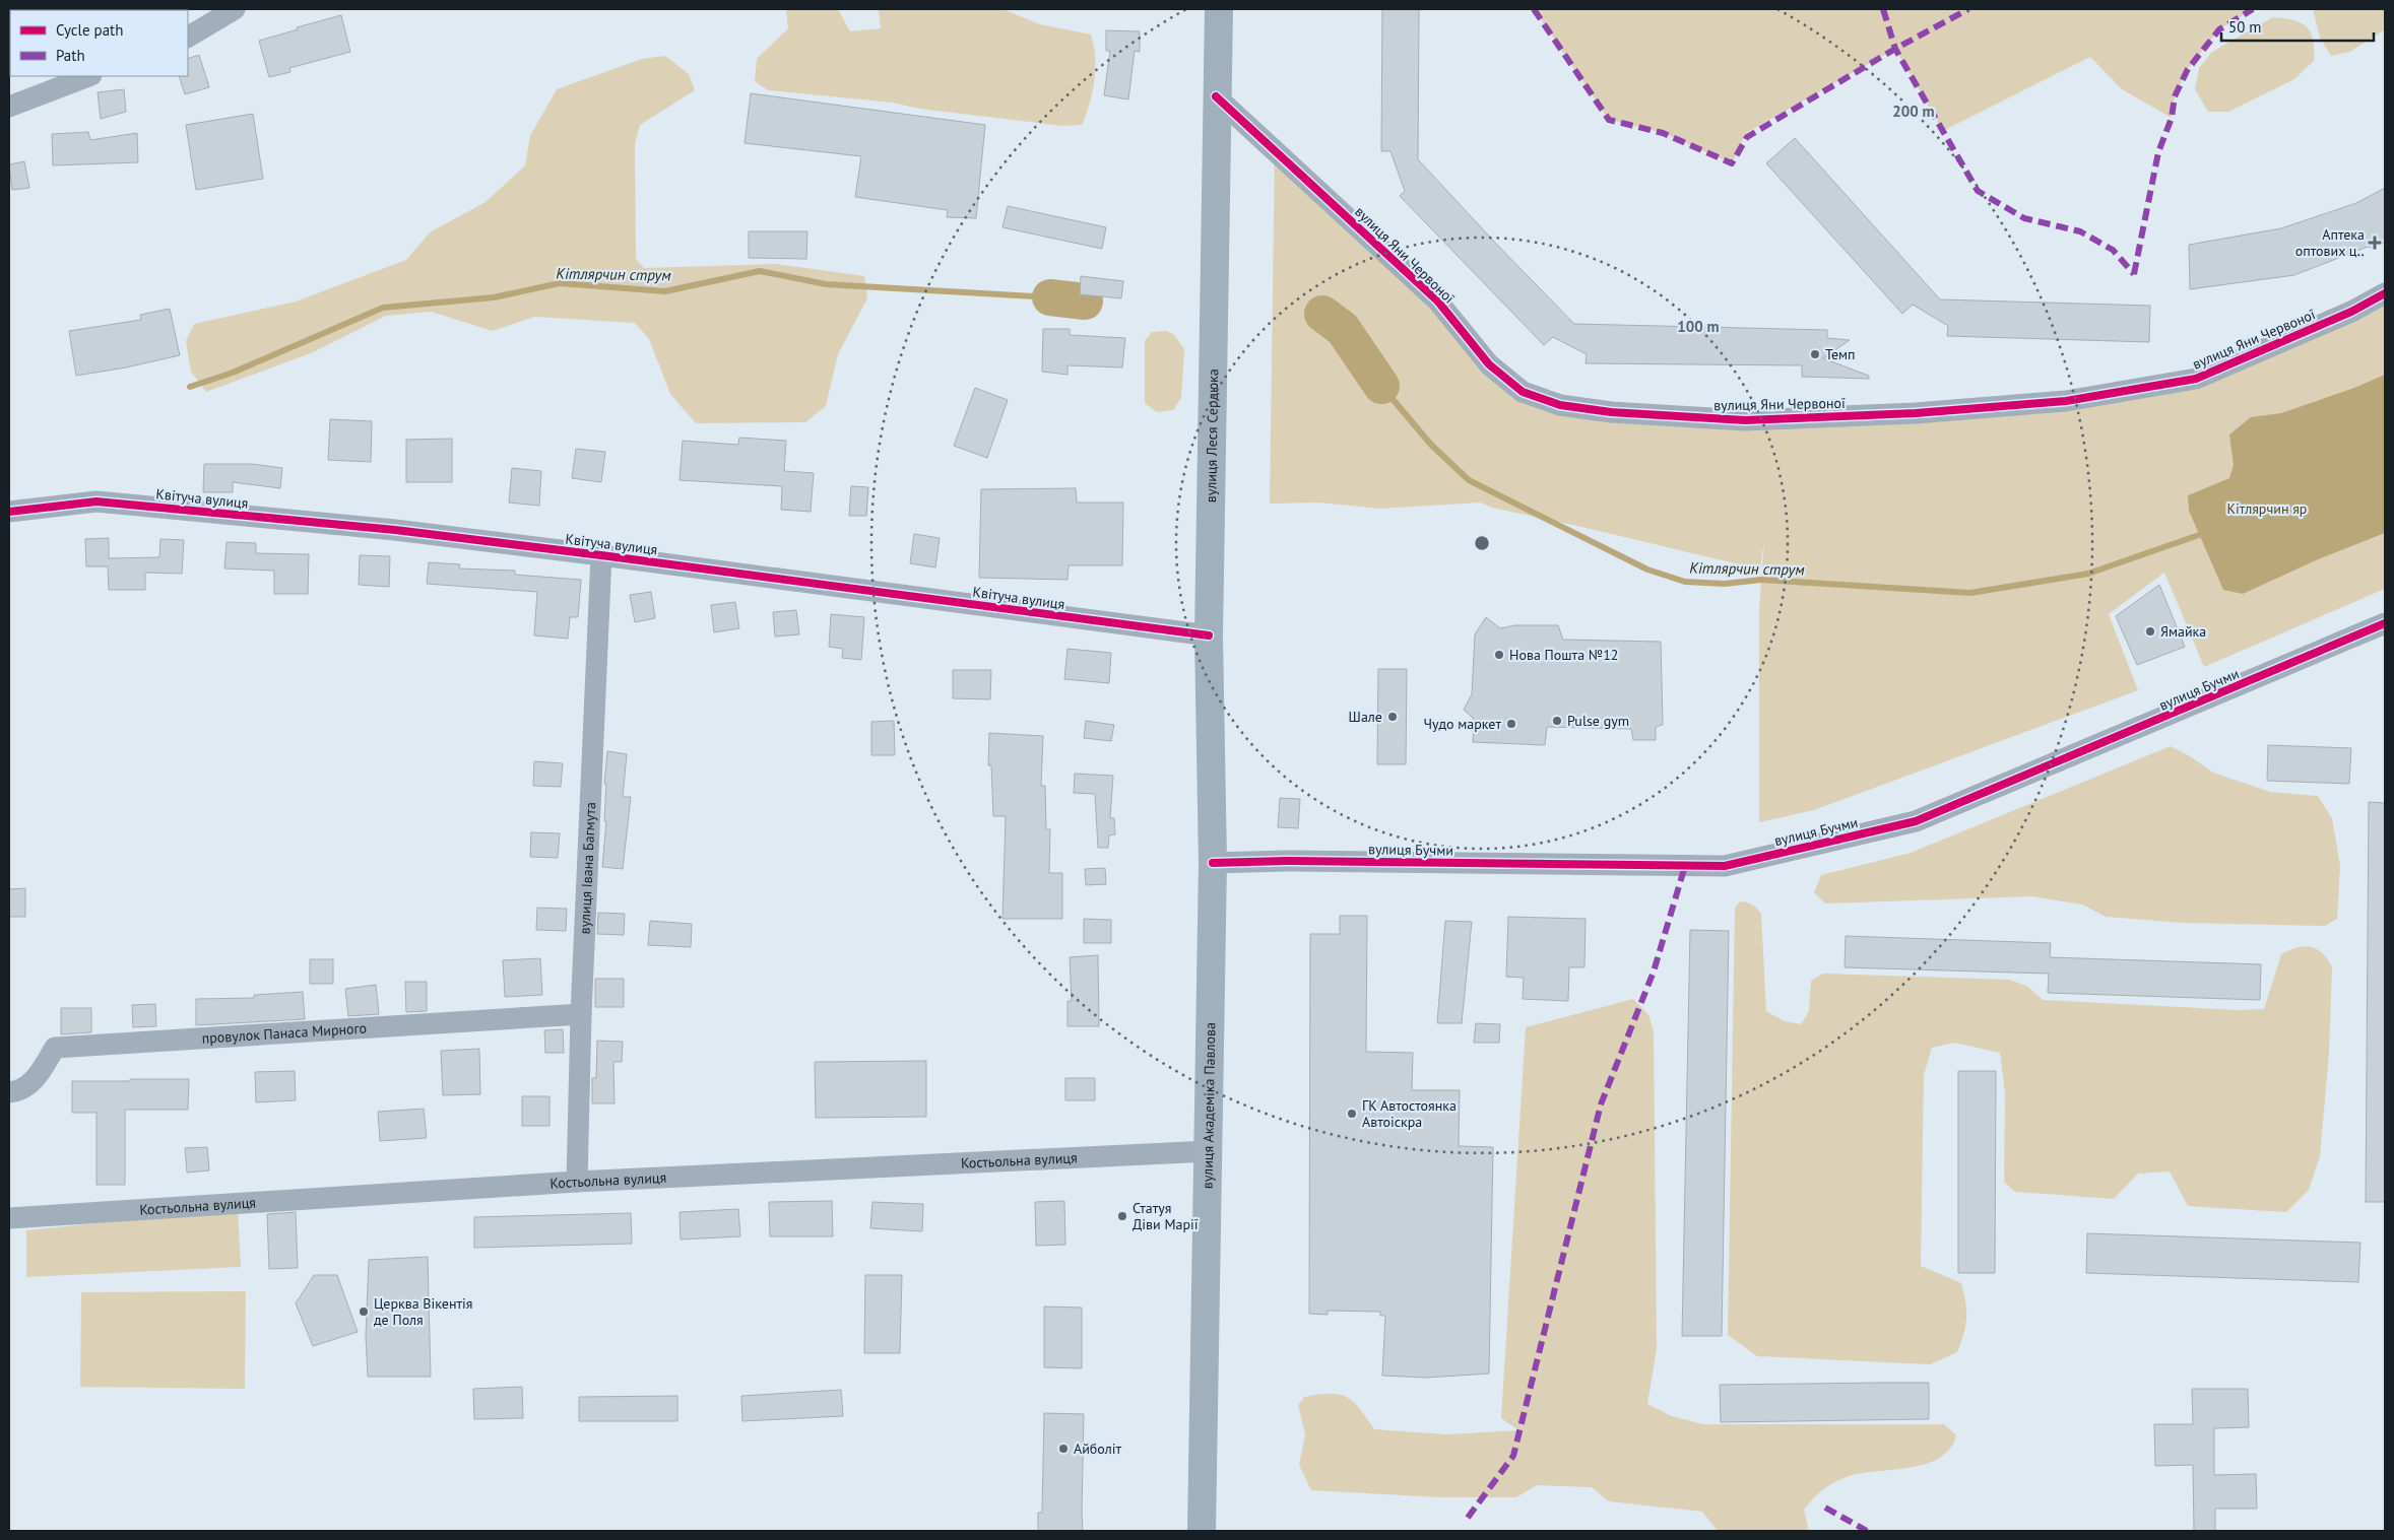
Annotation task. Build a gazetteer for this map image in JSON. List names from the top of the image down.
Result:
{
  "streets": {
    "main road": ["вулиця Леся Сердюка", "вулиця Академіка Павлова"],
    "street": [
      "вулиця Яни Червоної",
      "Квітуча вулиця",
      "вулиця Бучми",
      "вулиця Івана Багмута",
      "провулок Панаса Мирного",
      "Костьольна вулиця"
    ]
  },
  "crossings": [
    ["вулиця Яни Червоної", "вулиця Леся Сердюка"],
    ["вулиця Леся Сердюка", "Квітуча вулиця"],
    ["вулиця Леся Сердюка", "вулиця Бучми"],
    ["вулиця Леся Сердюка", "вулиця Академіка Павлова"],
    ["Квітуча вулиця", "вулиця Івана Багмута"],
    ["вулиця Бучми", "вулиця Академіка Павлова"],
    ["вулиця Івана Багмута", "провулок Панаса Мирного"],
    ["вулиця Івана Багмута", "Костьольна вулиця"],
    ["вулиця Академіка Павлова", "Костьольна вулиця"]
  ],
  "water": ["Кітлярчин струм"],
  "parks": ["Кітлярчин яр"],
  "places": {
    "health": ["Аптека оптових ц‥"],
    "other": [
      "Темп",
      "Ямайка",
      "Нова Пошта №12",
      "Шале",
      "Pulse gym",
      "Чудо маркет",
      "ГК Автостоянка Автоіскра",
      "Статуя Діви Марії",
      "Церква Вікентія де Поля",
      "Айболіт"
    ]
  },
  "legend": ["Cycle path", "Path"],
  "scale_bar": "50 m",
  "rings": ["200 m", "100 m"]
}
